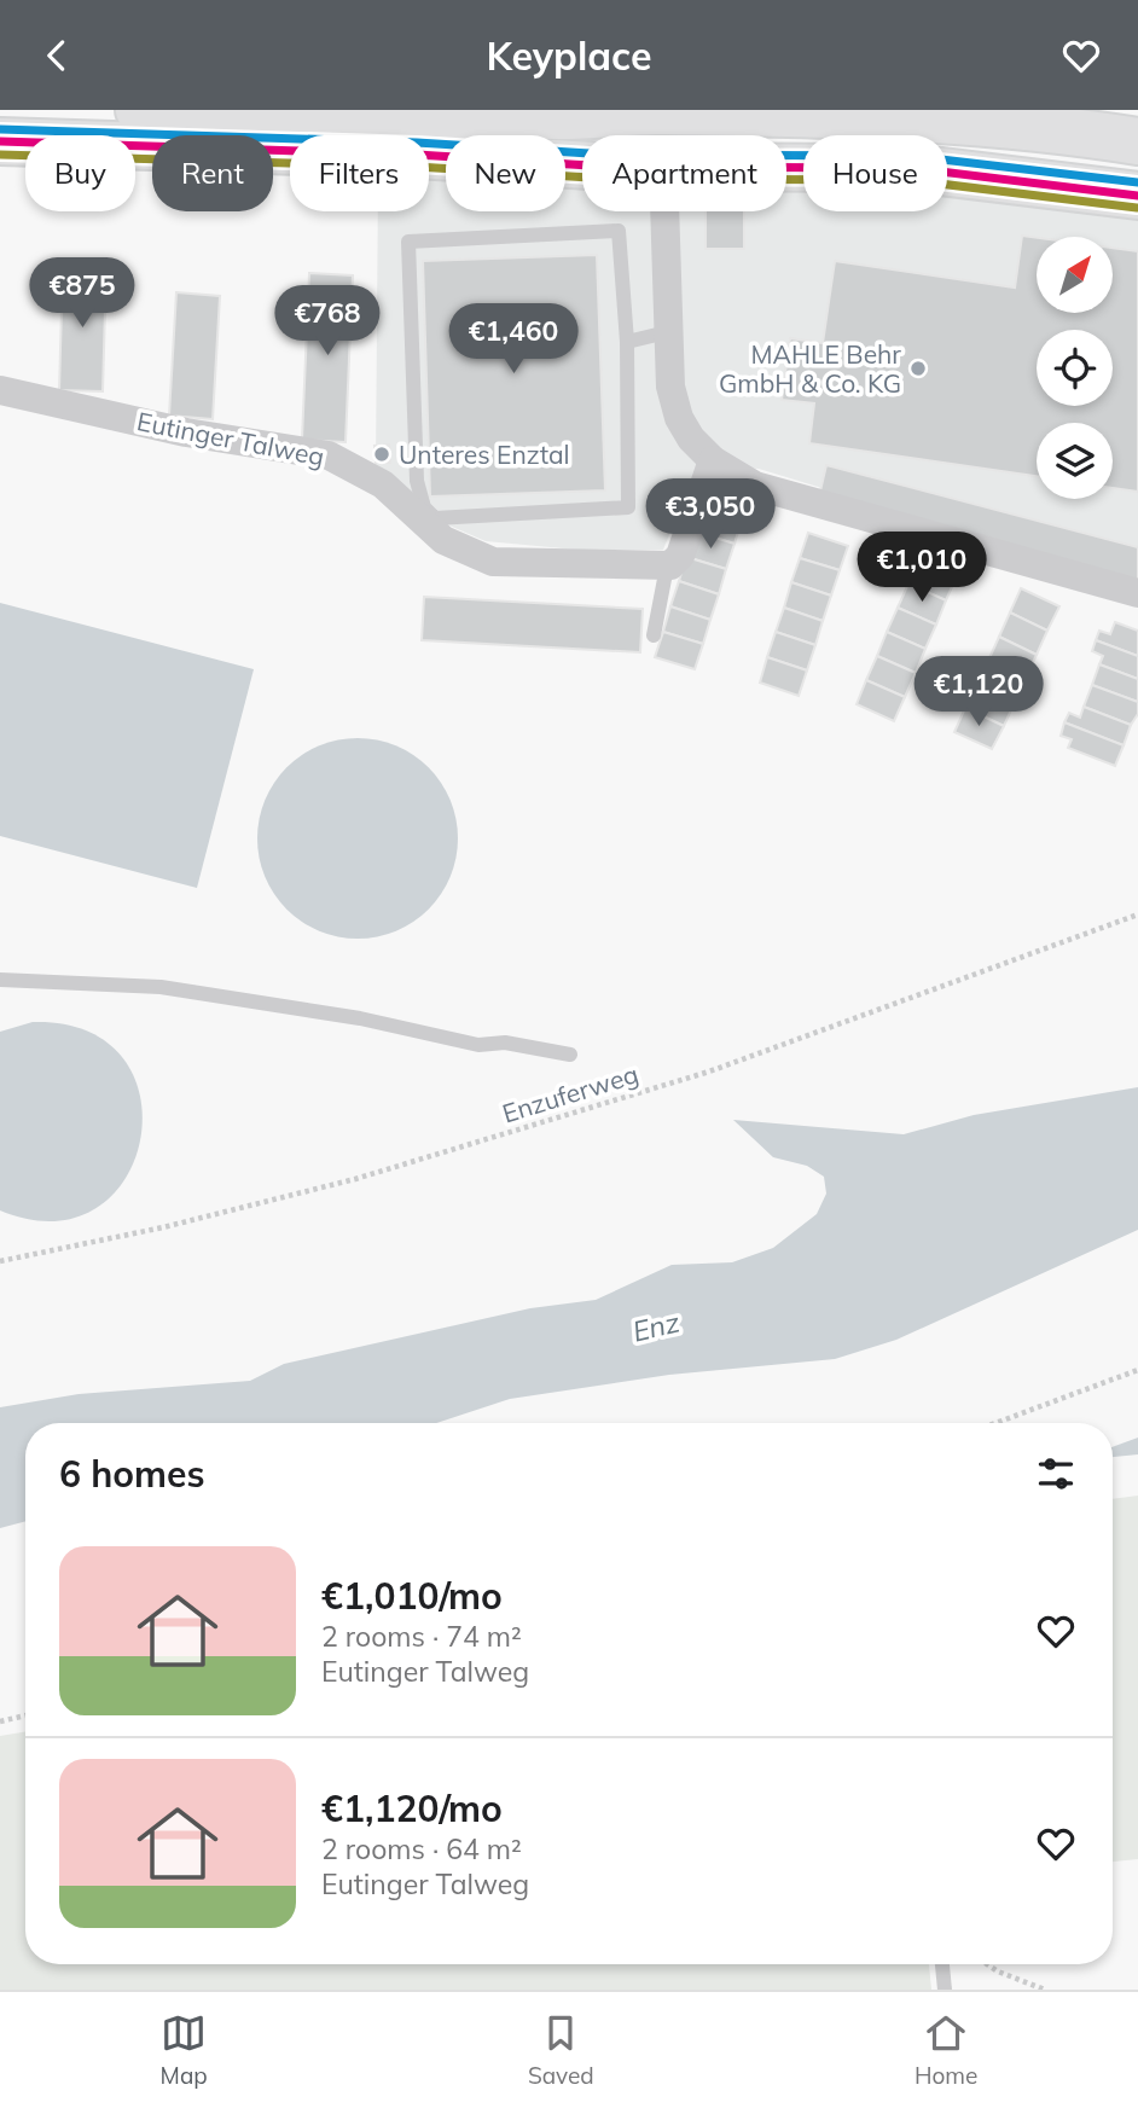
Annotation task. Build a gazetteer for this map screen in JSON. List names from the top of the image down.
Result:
{
  "streets": {
    "street": ["Eutinger Talweg"],
    "path": ["Enzuferweg"]
  },
  "water": ["Enz"],
  "places": ["MAHLE Behr GmbH & Co. KG", "Unteres Enztal"],
  "north": "top right",
  "page": {
    "header": "Keyplace",
    "chip": [
      "Buy",
      "Rent",
      "Filters",
      "New",
      "Apartment",
      "House"
    ],
    "price": [
      "€875",
      "€768",
      "€1,460",
      "€3,050",
      "€1,010",
      "€1,120"
    ],
    "heading": "6 homes",
    "list": [
      {
        "name": "€1,010/mo",
        "note": "2 rooms · 74 m² · Eutinger Talweg"
      },
      {
        "name": "€1,120/mo",
        "note": "2 rooms · 64 m² · Eutinger Talweg"
      }
    ],
    "tabs": ["Map", "Saved", "Home"]
  }
}
